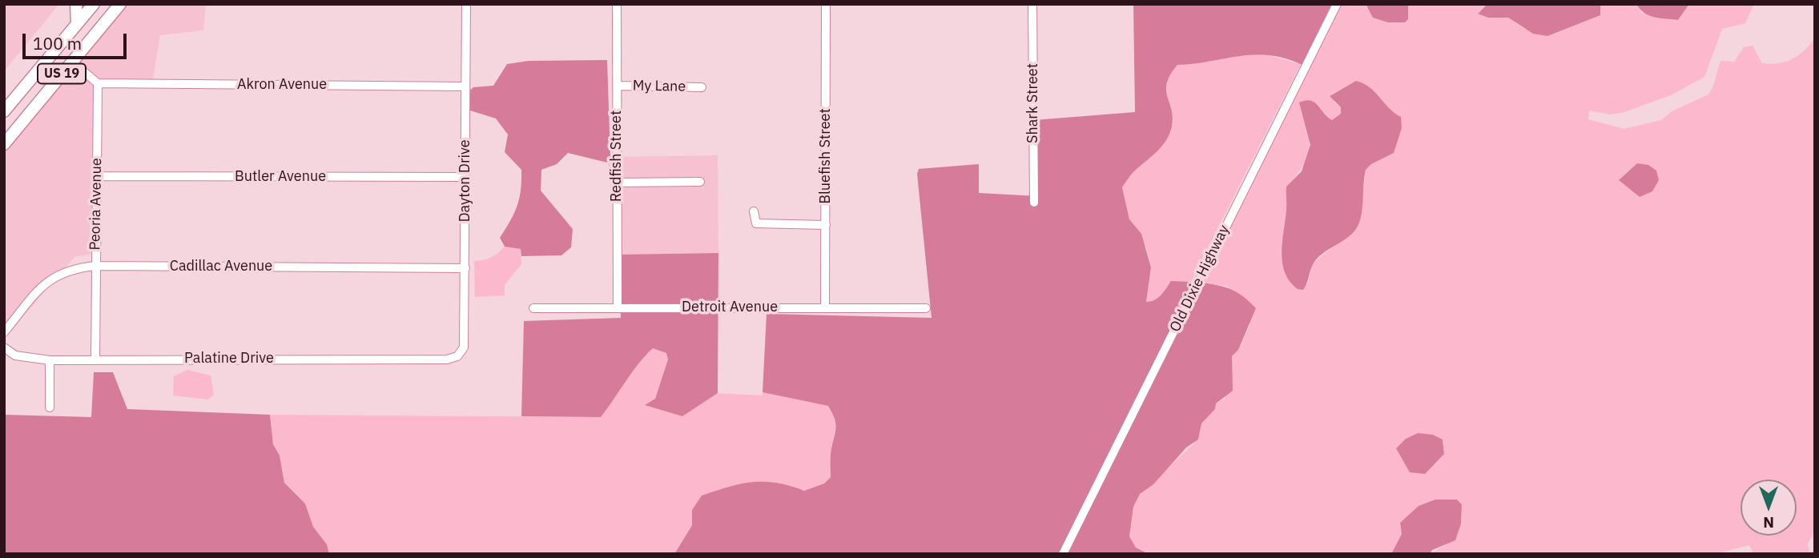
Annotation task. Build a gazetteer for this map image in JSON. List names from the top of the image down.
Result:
{
  "streets": {
    "highway": ["US 19"],
    "street": [
      "Akron Avenue",
      "My Lane",
      "Shark Street",
      "Redfish Street",
      "Bluefish Street",
      "Butler Avenue",
      "Dayton Drive",
      "Peoria Avenue",
      "Cadillac Avenue",
      "Old Dixie Highway",
      "Detroit Avenue",
      "Palatine Drive"
    ]
  },
  "crossings": [
    ["Akron Avenue", "Dayton Drive"],
    ["Akron Avenue", "Peoria Avenue"],
    ["My Lane", "Redfish Street"],
    ["Redfish Street", "Detroit Avenue"],
    ["Bluefish Street", "Detroit Avenue"],
    ["Butler Avenue", "Dayton Drive"],
    ["Butler Avenue", "Peoria Avenue"],
    ["Dayton Drive", "Cadillac Avenue"],
    ["Dayton Drive", "Palatine Drive"],
    ["Peoria Avenue", "Cadillac Avenue"],
    ["Peoria Avenue", "Palatine Drive"]
  ],
  "scale_bar": "100 m",
  "north": "bottom"
}
